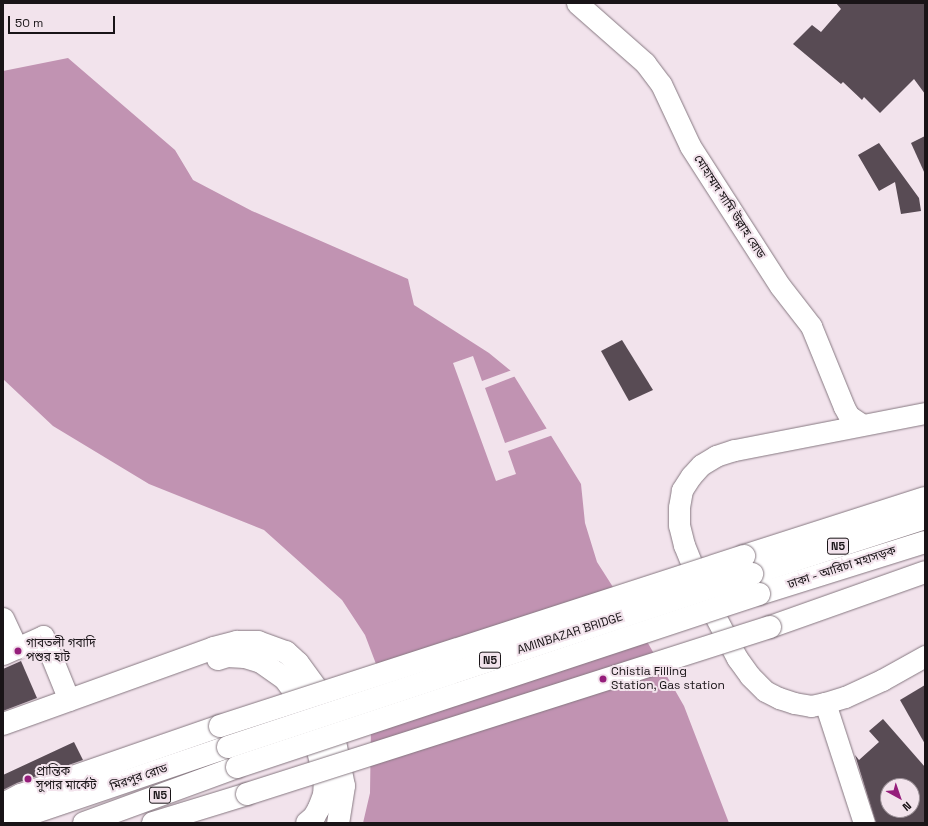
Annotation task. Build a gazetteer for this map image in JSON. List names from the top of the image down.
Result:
{
  "streets": {
    "highway": [
      "N5",
      "ঢাকা - আরিচা মহাসড়ক",
      "AMINBAZAR BRIDGE",
      "মিরপুর রোড"
    ],
    "street": ["মোহাম্মদ সামি উল্লাহ রোড"]
  },
  "crossings": [
    ["ঢাকা - আরিচা মহাসড়ক", "AMINBAZAR BRIDGE"],
    ["AMINBAZAR BRIDGE", "মিরপুর রোড"]
  ],
  "places": ["গাবতলী গবাদি পশুর হাট", "Chistia Filling Station, Gas station", "প্রান্তিক সুপার মার্কেট"],
  "scale_bar": "50 m",
  "north": "bottom right"
}
